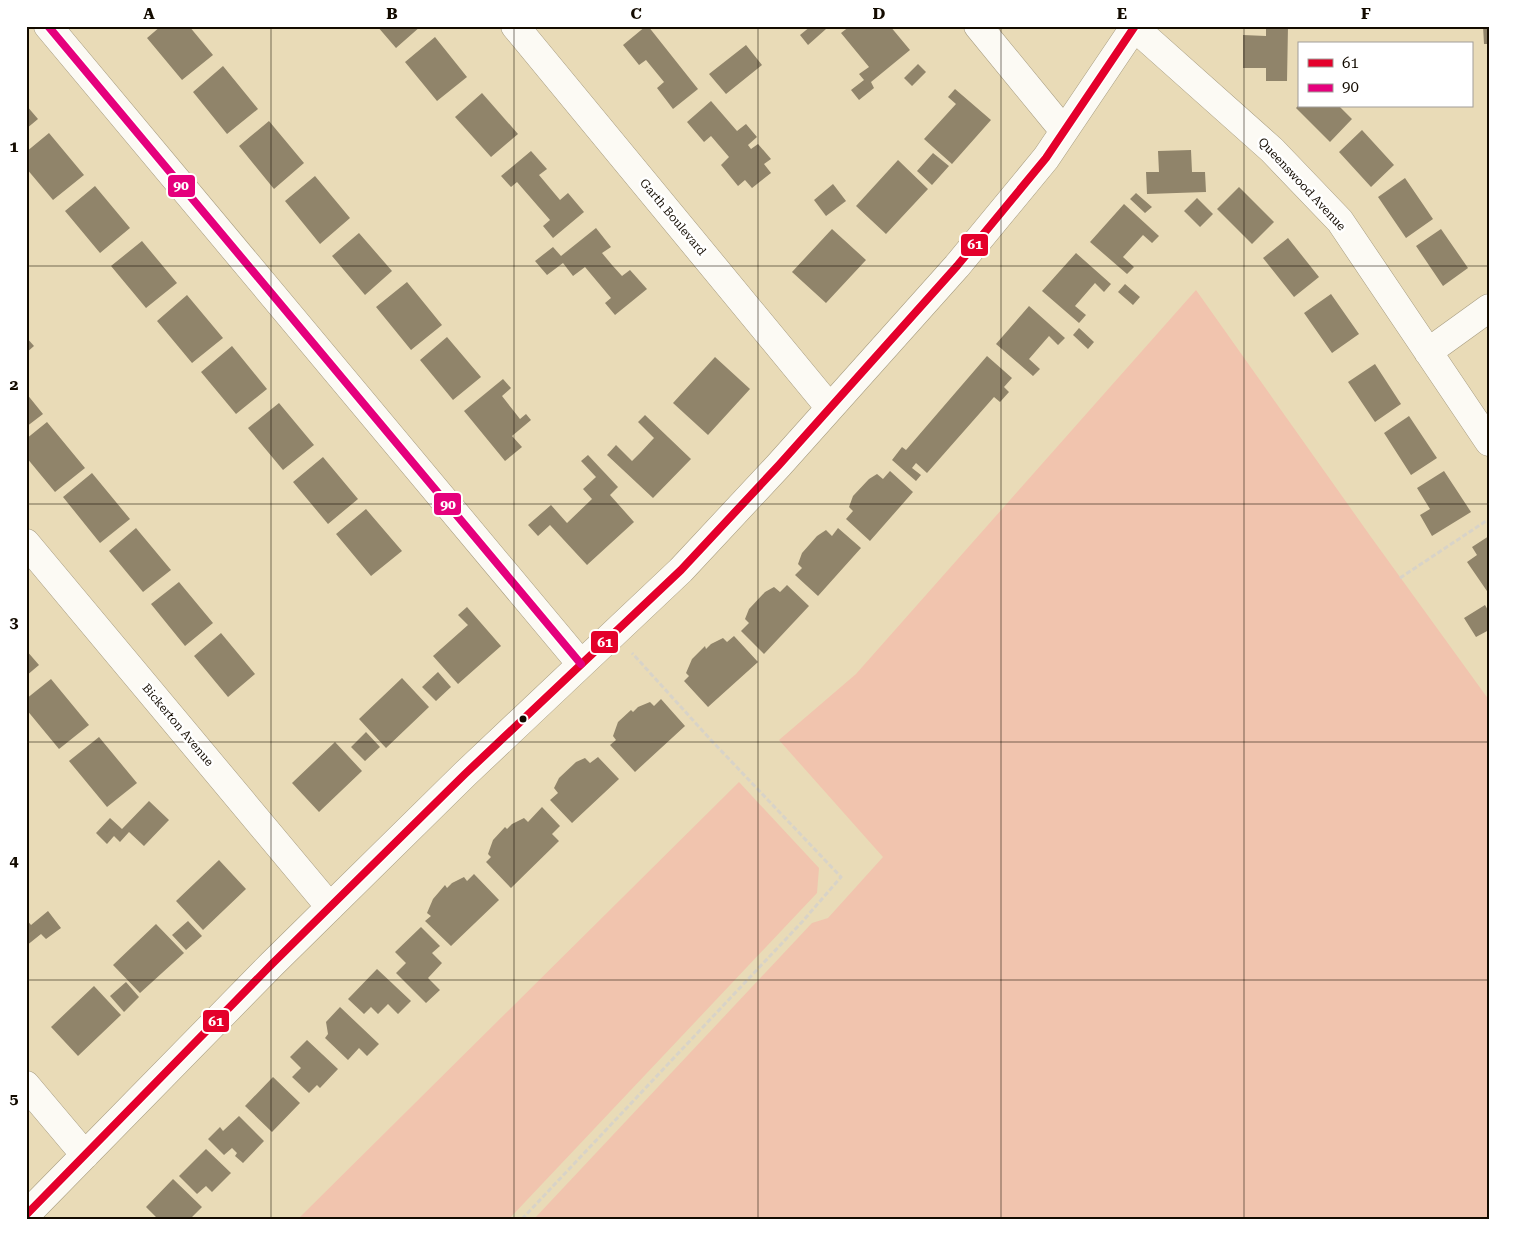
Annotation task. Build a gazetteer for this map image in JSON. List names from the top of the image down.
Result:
{
  "streets": {
    "street": ["Queenswood Avenue", "Garth Boulevard", "Bickerton Avenue"]
  },
  "lines": ["transit line 61", "transit line 90"],
  "legend": ["61", "90"],
  "grid": {
    "columns": [
      "A",
      "B",
      "C",
      "D",
      "E",
      "F"
    ],
    "rows": [
      "1",
      "2",
      "3",
      "4",
      "5"
    ]
  }
}
